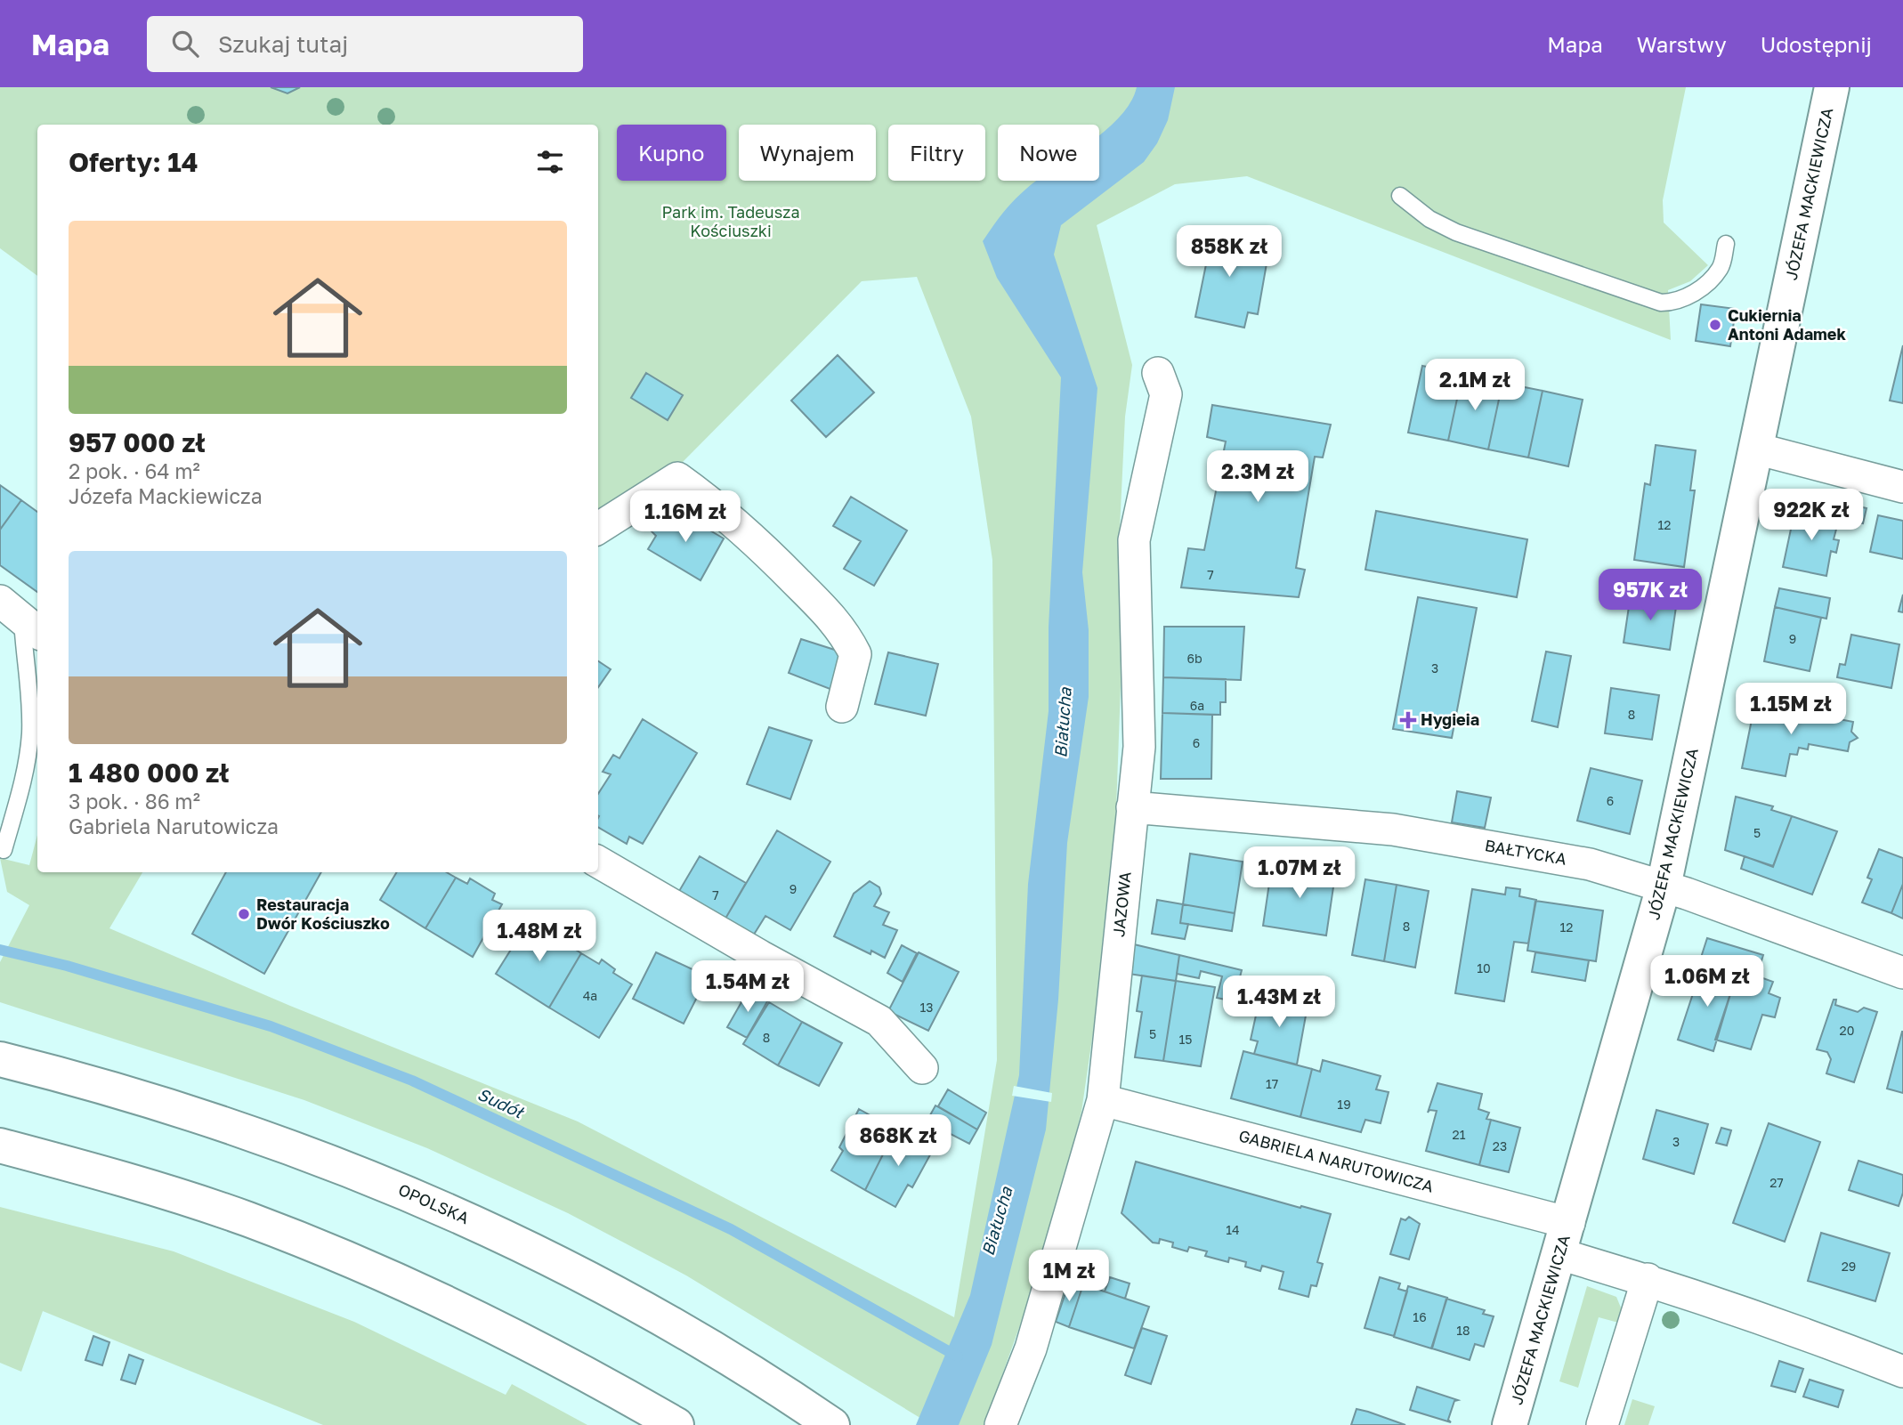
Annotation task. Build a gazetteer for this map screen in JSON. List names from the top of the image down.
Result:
{
  "streets": {
    "main road": ["JÓZEFA MACKIEWICZA", "OPOLSKA"],
    "street": ["BAŁTYCKA", "JAZOWA", "GABRIELA NARUTOWICZA"]
  },
  "crossings": [
    ["JÓZEFA MACKIEWICZA", "BAŁTYCKA"],
    ["JÓZEFA MACKIEWICZA", "GABRIELA NARUTOWICZA"],
    ["BAŁTYCKA", "JAZOWA"],
    ["JAZOWA", "GABRIELA NARUTOWICZA"]
  ],
  "water": ["Białucha", "Sudół"],
  "parks": ["Park im. Tadeusza Kościuszki"],
  "places": {
    "other": ["Cukiernia Antoni Adamek", "Restauracja Dwór Kościuszko"],
    "health": ["Hygieia"]
  },
  "house_numbers": [
    "12",
    "7",
    "9",
    "6b",
    "3",
    "6a",
    "8",
    "6",
    "6",
    "5",
    "9",
    "7",
    "8",
    "12",
    "10",
    "4a",
    "13",
    "20",
    "5",
    "8",
    "15",
    "17",
    "19",
    "21",
    "3",
    "23",
    "27",
    "14",
    "29",
    "16",
    "18"
  ],
  "page": {
    "header": "Mapa",
    "search": "Szukaj tutaj",
    "nav": ["Mapa", "Warstwy", "Udostępnij"],
    "chip": [
      "Kupno",
      "Wynajem",
      "Filtry",
      "Nowe"
    ],
    "heading": "Oferty: 14",
    "list": [
      {
        "name": "957 000 zł",
        "note": "2 pok. · 64 m² · Józefa Mackiewicza"
      },
      {
        "name": "1 480 000 zł",
        "note": "3 pok. · 86 m² · Gabriela Narutowicza"
      }
    ],
    "price": [
      "858K zł",
      "2.1M zł",
      "2.3M zł",
      "922K zł",
      "1.16M zł",
      "957K zł",
      "1.15M zł",
      "1.07M zł",
      "1.48M zł",
      "1.06M zł",
      "1.54M zł",
      "1.43M zł",
      "868K zł",
      "1M zł"
    ]
  }
}
